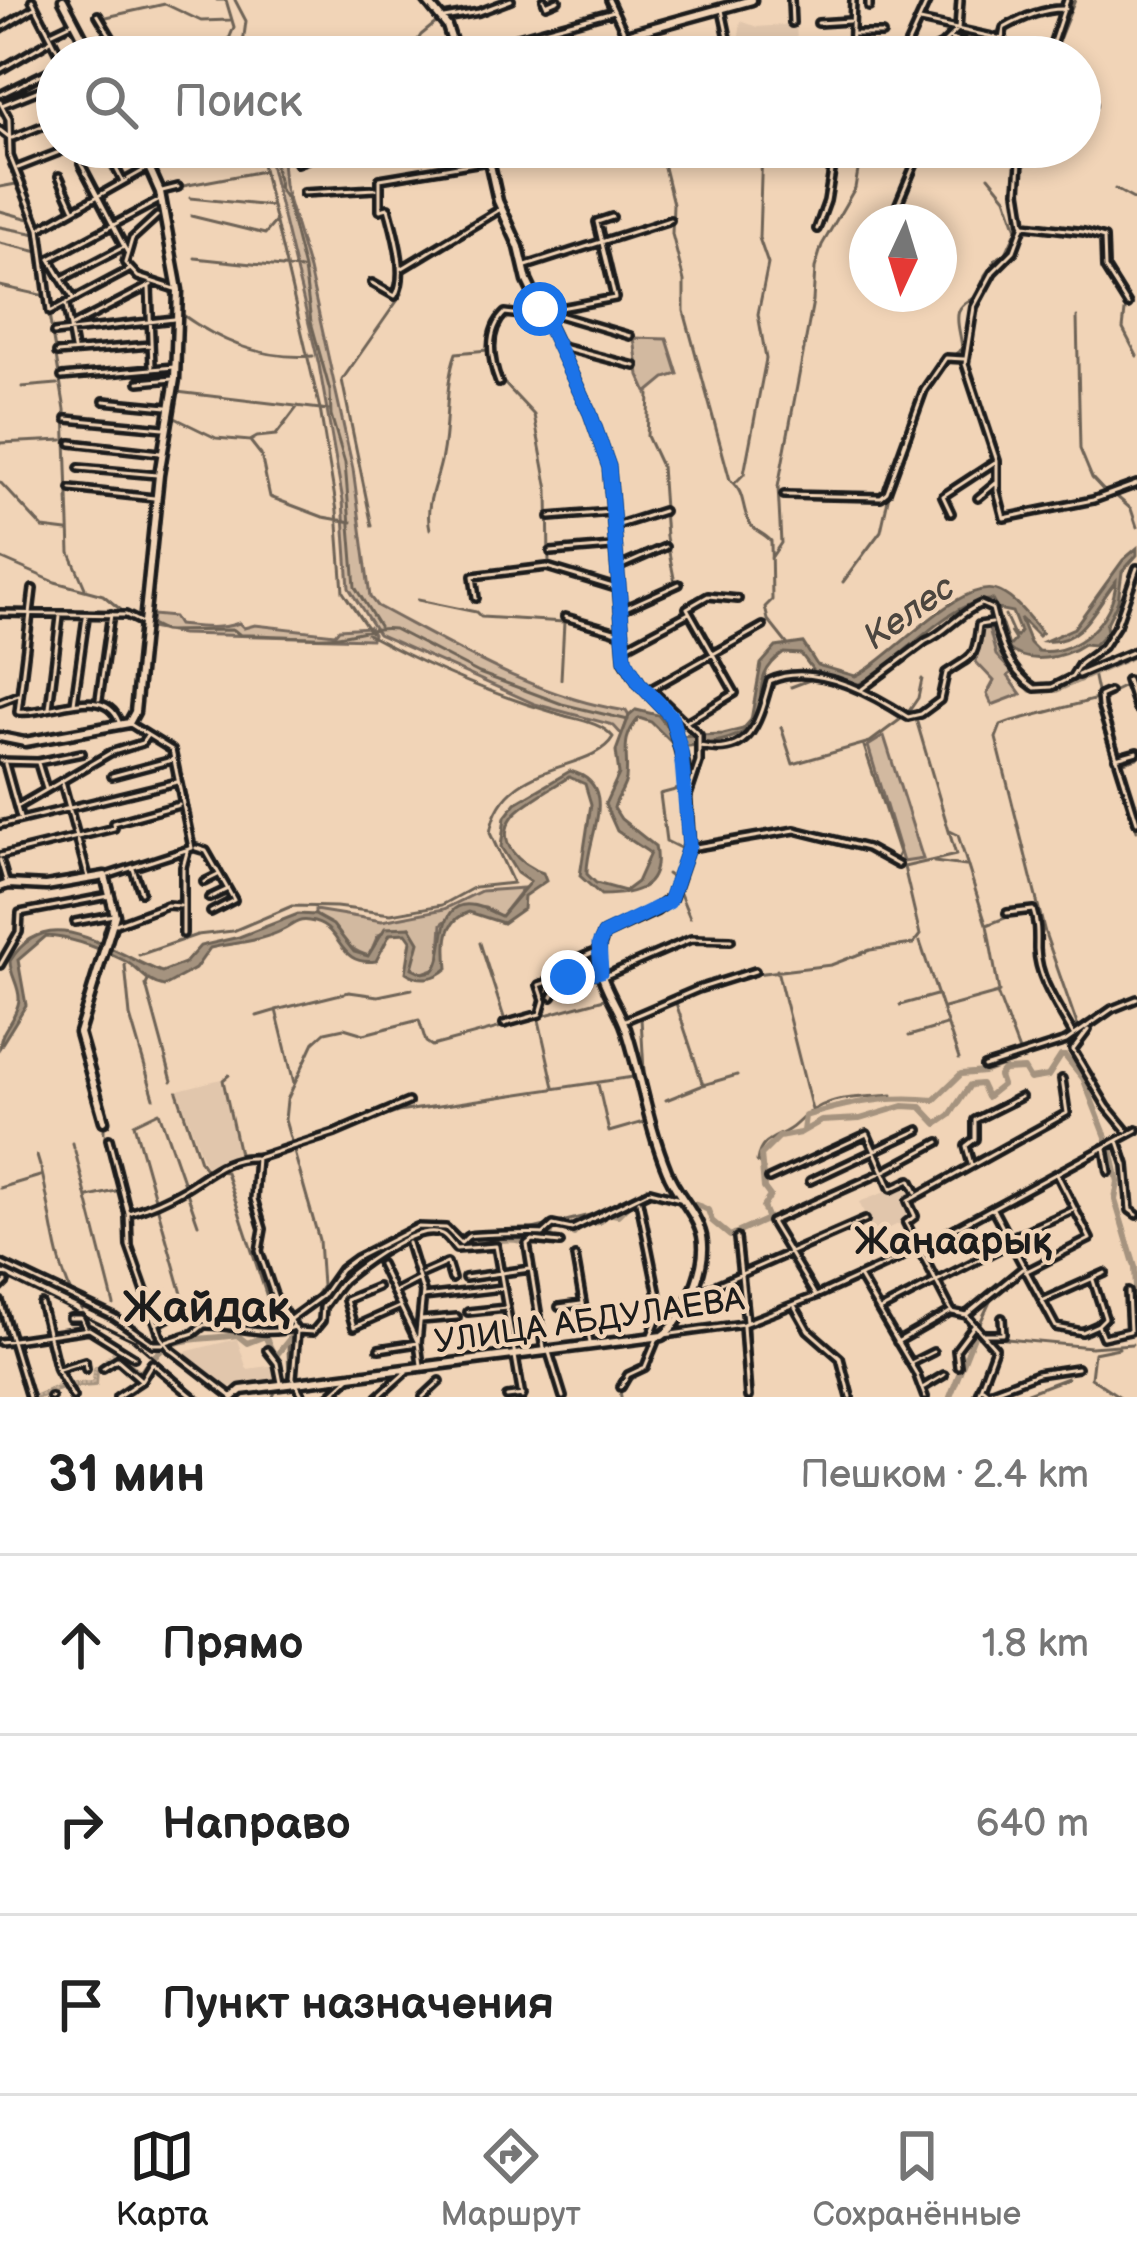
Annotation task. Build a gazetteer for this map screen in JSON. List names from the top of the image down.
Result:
{
  "streets": {
    "main road": ["УЛИЦА АБДУЛАЕВА"]
  },
  "districts": ["Жаңаарық", "Жайдақ"],
  "water": ["Келес"],
  "north": "bottom",
  "page": {
    "search": "Поиск",
    "heading": ["31 мин", "Пешком · 2.4 km"],
    "list": [
      ["Прямо", "1.8 km"],
      ["Направо", "640 m"],
      "Пункт назначения"
    ],
    "nav": ["Карта", "Маршрут", "Сохранённые"]
  }
}
